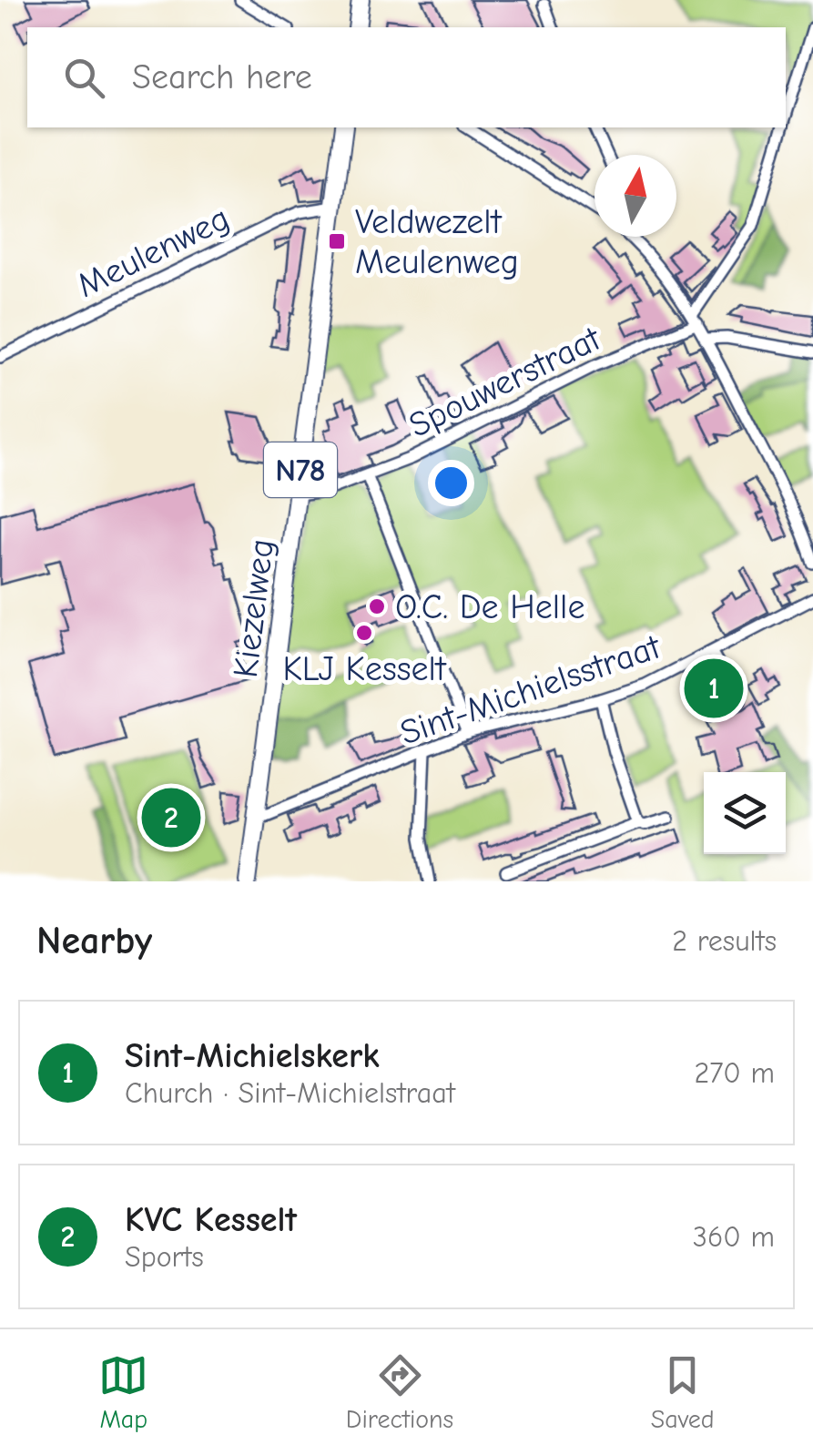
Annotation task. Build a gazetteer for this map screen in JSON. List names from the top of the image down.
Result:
{
  "streets": {
    "main road": ["N78", "Kiezelweg"],
    "street": ["Meulenweg", "Spouwerstraat", "Sint-Michielsstraat"]
  },
  "crossings": [
    ["Meulenweg", "Kiezelweg"],
    ["Spouwerstraat", "Kiezelweg"],
    ["Kiezelweg", "Sint-Michielsstraat"]
  ],
  "places": {
    "transit": ["Veldwezelt Meulenweg"],
    "other": ["O.C. De Helle", "KLJ Kesselt"]
  },
  "north": "top",
  "page": {
    "search": "Search here",
    "pins": ["1", "2"],
    "heading": ["Nearby", "2 results"],
    "list": [
      {
        "mark": "1",
        "name": "Sint-Michielskerk",
        "note": "Church · Sint-Michielstraat",
        "value": "270 m"
      },
      {
        "mark": "2",
        "name": "KVC Kesselt",
        "note": "Sports",
        "value": "360 m"
      }
    ],
    "nav": ["Map", "Directions", "Saved"]
  }
}
